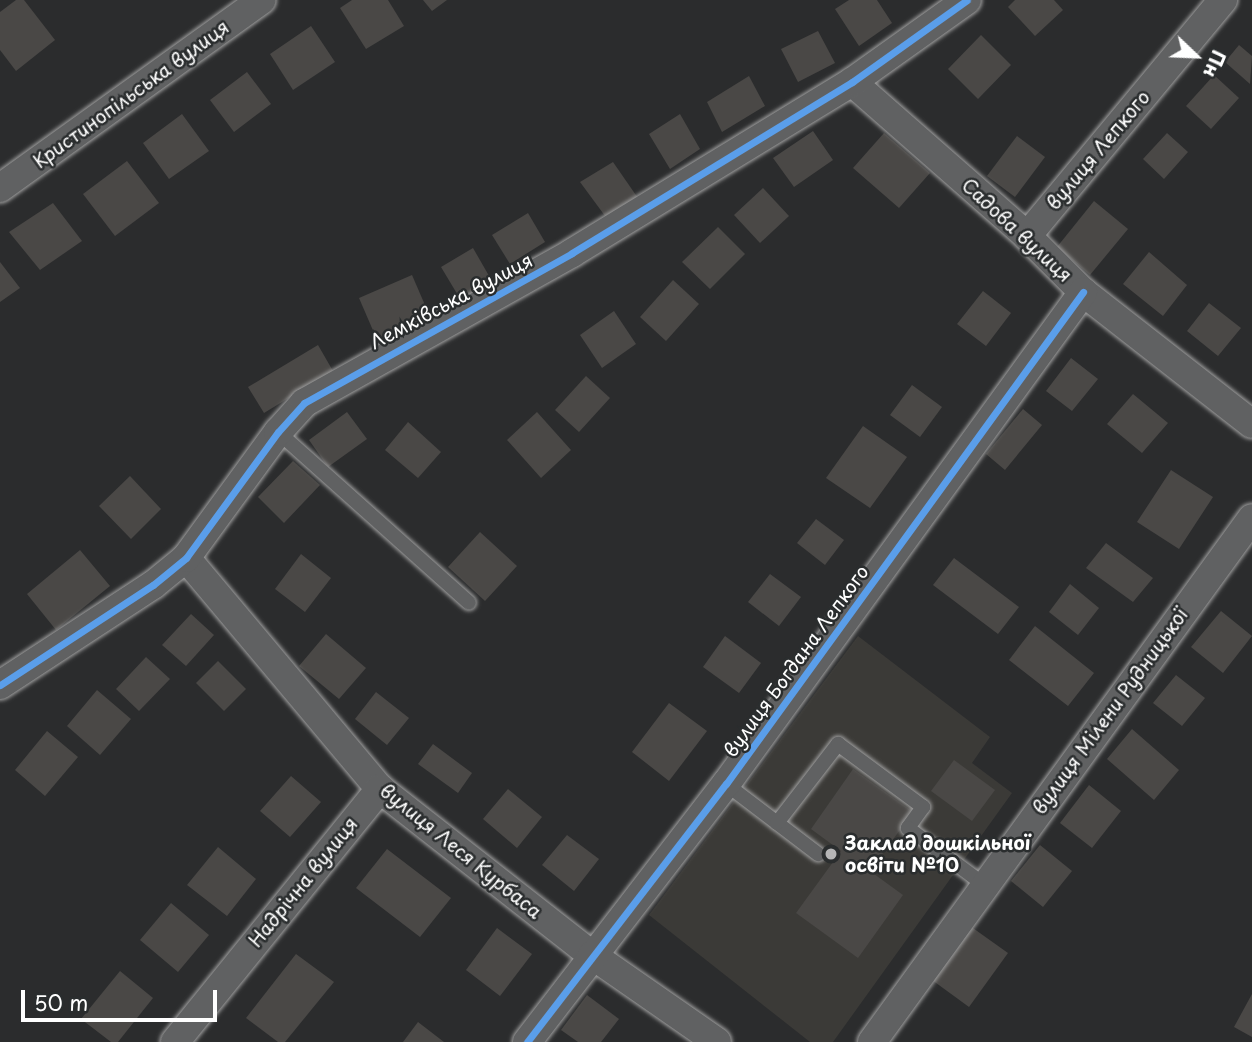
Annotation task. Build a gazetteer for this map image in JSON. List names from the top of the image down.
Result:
{
  "streets": {
    "street": [
      "Кристинопільська вулиця",
      "вулиця Лепкого",
      "Садова вулиця",
      "Лемківська вулиця",
      "вулиця Богдана Лепкого",
      "вулиця Мілени Рудницької",
      "вулиця Леся Курбаса",
      "Надрічна вулиця"
    ]
  },
  "crossings": [
    ["вулиця Лепкого", "Садова вулиця"],
    ["Садова вулиця", "Лемківська вулиця"],
    ["Садова вулиця", "вулиця Богдана Лепкого"],
    ["Лемківська вулиця", "вулиця Леся Курбаса"],
    ["вулиця Богдана Лепкого", "вулиця Леся Курбаса"],
    ["вулиця Леся Курбаса", "Надрічна вулиця"]
  ],
  "places": ["Заклад дошкільної освіти №10"],
  "scale_bar": "50 m",
  "north": "bottom right"
}
